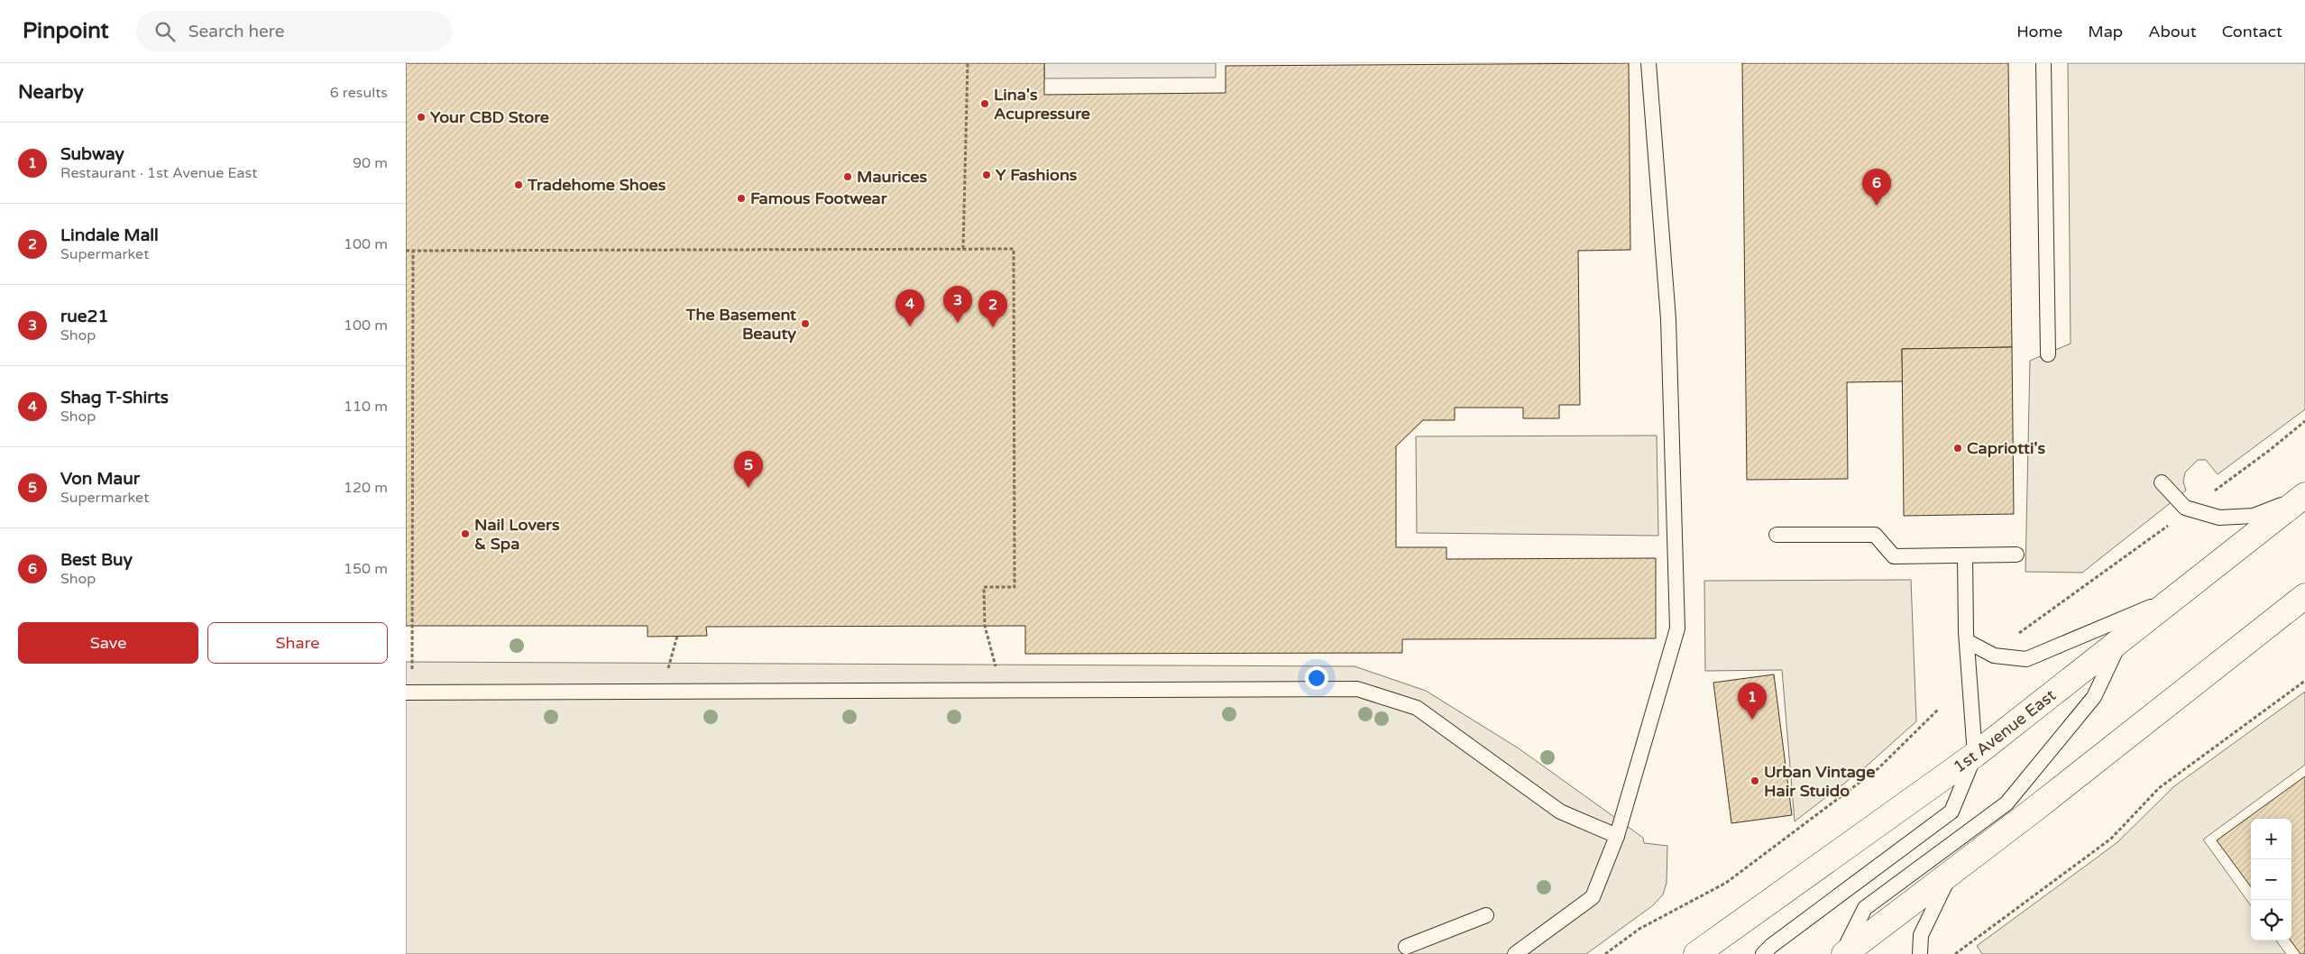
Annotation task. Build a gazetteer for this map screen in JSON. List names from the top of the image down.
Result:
{
  "streets": {
    "main road": ["1st Avenue East"]
  },
  "places": [
    "Lina's Acupressure",
    "Your CBD Store",
    "Y Fashions",
    "Maurices",
    "Tradehome Shoes",
    "Famous Footwear",
    "The Basement Beauty",
    "Capriotti's",
    "Nail Lovers & Spa",
    "Urban Vintage Hair Stuido"
  ],
  "page": {
    "header": "Pinpoint",
    "search": "Search here",
    "nav": [
      "Home",
      "Map",
      "About",
      "Contact"
    ],
    "heading": ["Nearby", "6 results"],
    "list": [
      {
        "mark": "1",
        "name": "Subway",
        "note": "Restaurant · 1st Avenue East",
        "value": "90 m"
      },
      {
        "mark": "2",
        "name": "Lindale Mall",
        "note": "Supermarket",
        "value": "100 m"
      },
      {
        "mark": "3",
        "name": "rue21",
        "note": "Shop",
        "value": "100 m"
      },
      {
        "mark": "4",
        "name": "Shag T-Shirts",
        "note": "Shop",
        "value": "110 m"
      },
      {
        "mark": "5",
        "name": "Von Maur",
        "note": "Supermarket",
        "value": "120 m"
      },
      {
        "mark": "6",
        "name": "Best Buy",
        "note": "Shop",
        "value": "150 m"
      }
    ],
    "pins": [
      "6",
      "3",
      "4",
      "2",
      "5",
      "1"
    ],
    "buttons": ["Save", "Share"],
    "map_buttons": ["+", "−"]
  }
}
